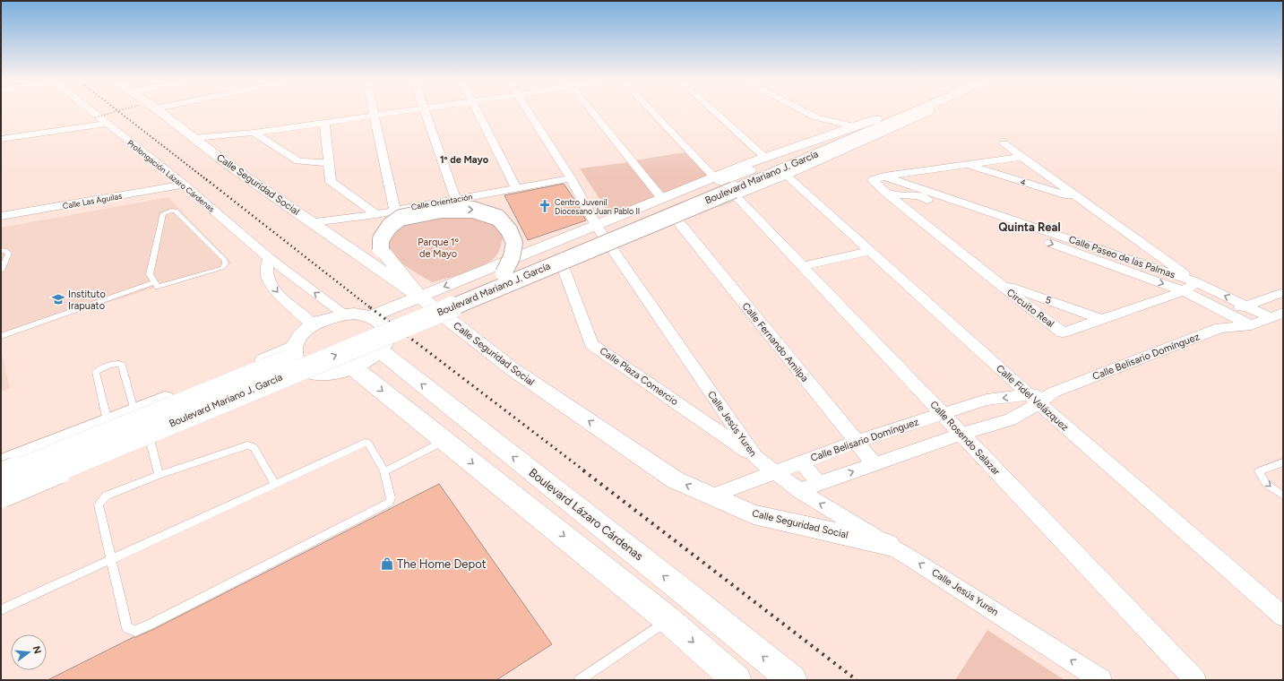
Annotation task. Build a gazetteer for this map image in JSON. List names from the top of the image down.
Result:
{
  "streets": {
    "main road": ["Boulevard Mariano J. García", "Boulevard Lázaro Cárdenas"],
    "street": [
      "Prolongación Lázaro Cárdenas",
      "4",
      "Calle Seguridad Social",
      "Calle Las Águilas",
      "Calle Orientación",
      "Calle Paseo de las Palmas",
      "5",
      "Circuito Real",
      "Calle Fernando Amilpa",
      "Calle Belisario Domínguez",
      "Calle Plaza Comercio",
      "Calle Fidel Velázquez",
      "Calle Jesús Yuren",
      "Calle Rosendo Salazar"
    ]
  },
  "crossings": [
    ["Prolongación Lázaro Cárdenas", "Calle Las Águilas"],
    ["Boulevard Mariano J. García", "Calle Rosendo Salazar"],
    ["Calle Seguridad Social", "Calle Orientación"],
    ["Calle Seguridad Social", "Calle Jesús Yuren"],
    ["Calle Orientación", "Calle Jesús Yuren"],
    ["Calle Paseo de las Palmas", "Circuito Real"],
    ["Calle Paseo de las Palmas", "Calle Belisario Domínguez"],
    ["5", "Circuito Real"],
    ["Calle Fernando Amilpa", "Calle Belisario Domínguez"],
    ["Calle Belisario Domínguez", "Calle Fidel Velázquez"],
    ["Calle Belisario Domínguez", "Calle Rosendo Salazar"],
    ["Calle Plaza Comercio", "Calle Jesús Yuren"]
  ],
  "one_way": ["Calle Seguridad Social", "Calle Jesús Yuren"],
  "districts": ["1º de Mayo", "Quinta Real"],
  "parks": ["Parque 1º de Mayo"],
  "places": {
    "church": ["Centro Juvenil Diocesano Juan Pablo II"],
    "school or university": ["Instituto Irapuato"],
    "shop": ["The Home Depot"]
  },
  "north": "right"
}
